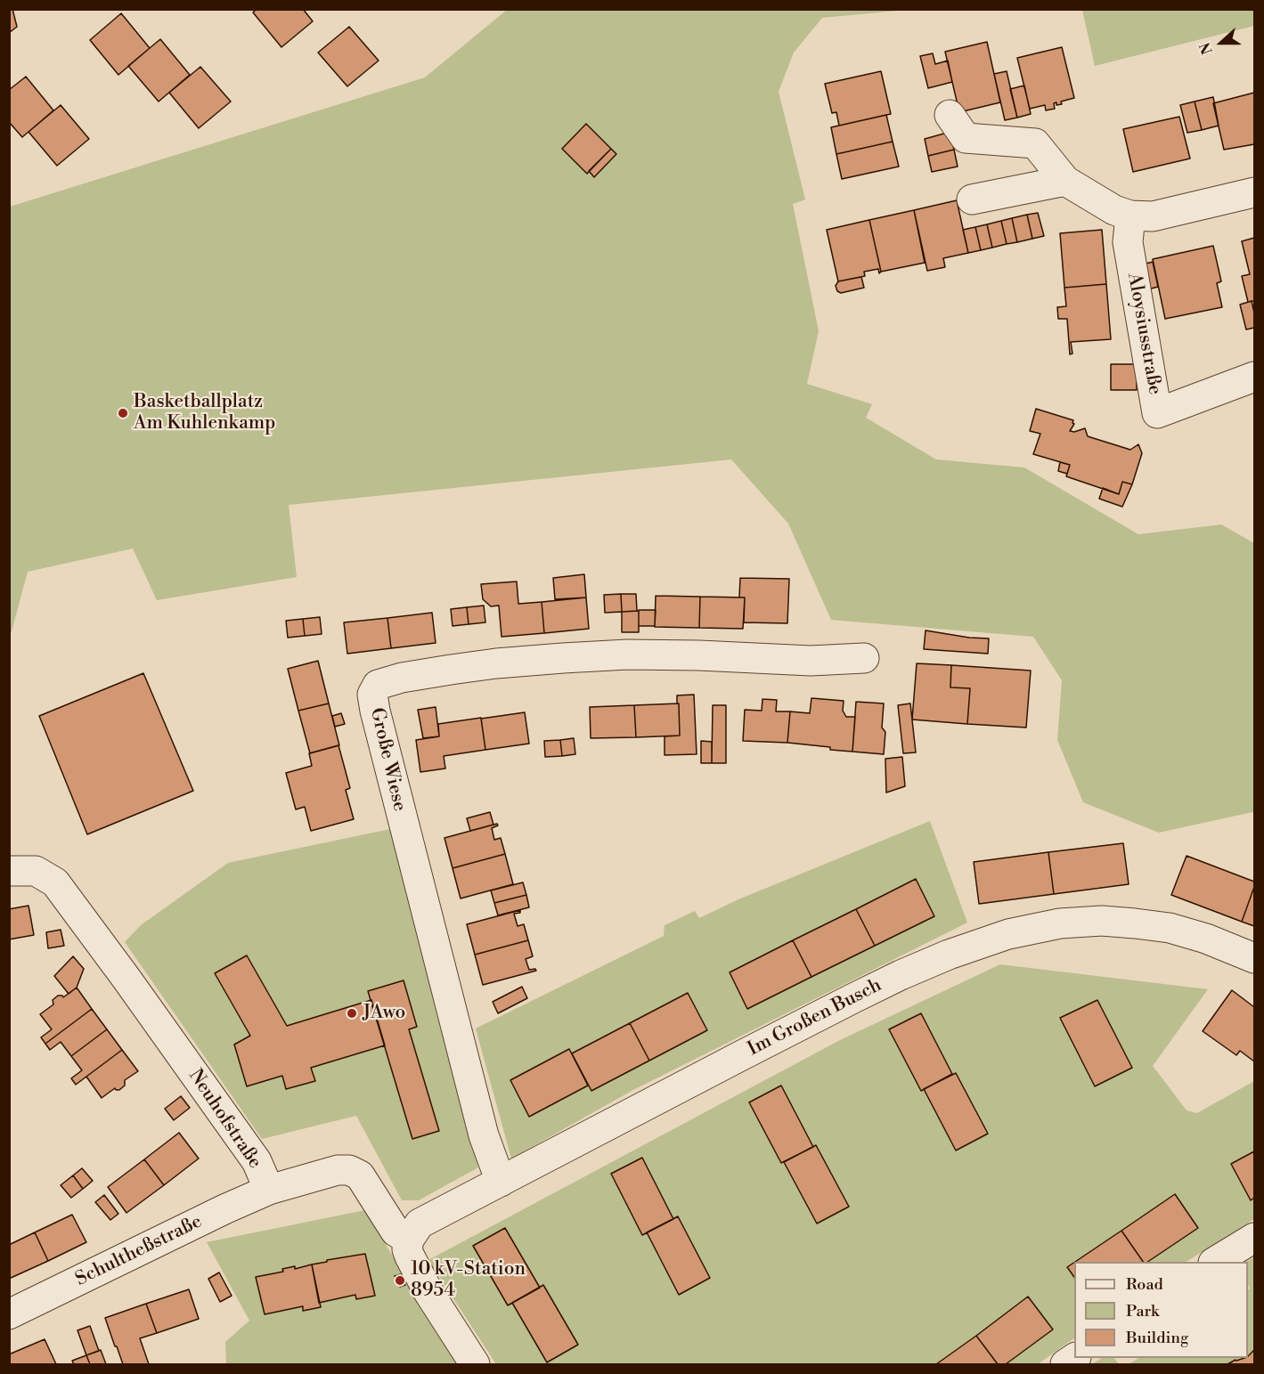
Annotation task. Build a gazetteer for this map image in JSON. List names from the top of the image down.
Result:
{
  "streets": {
    "street": [
      "Aloysiusstraße",
      "Große Wiese",
      "Im Großen Busch",
      "Neuhofstraße",
      "Schultheßstraße"
    ]
  },
  "crossings": [
    ["Große Wiese", "Im Großen Busch"],
    ["Im Großen Busch", "Neuhofstraße"],
    ["Neuhofstraße", "Schultheßstraße"]
  ],
  "places": ["Basketballplatz Am Kuhlenkamp", "JAwo", "10 kV-Station 8954"],
  "legend": ["Road", "Park", "Building"],
  "north": "left"
}
